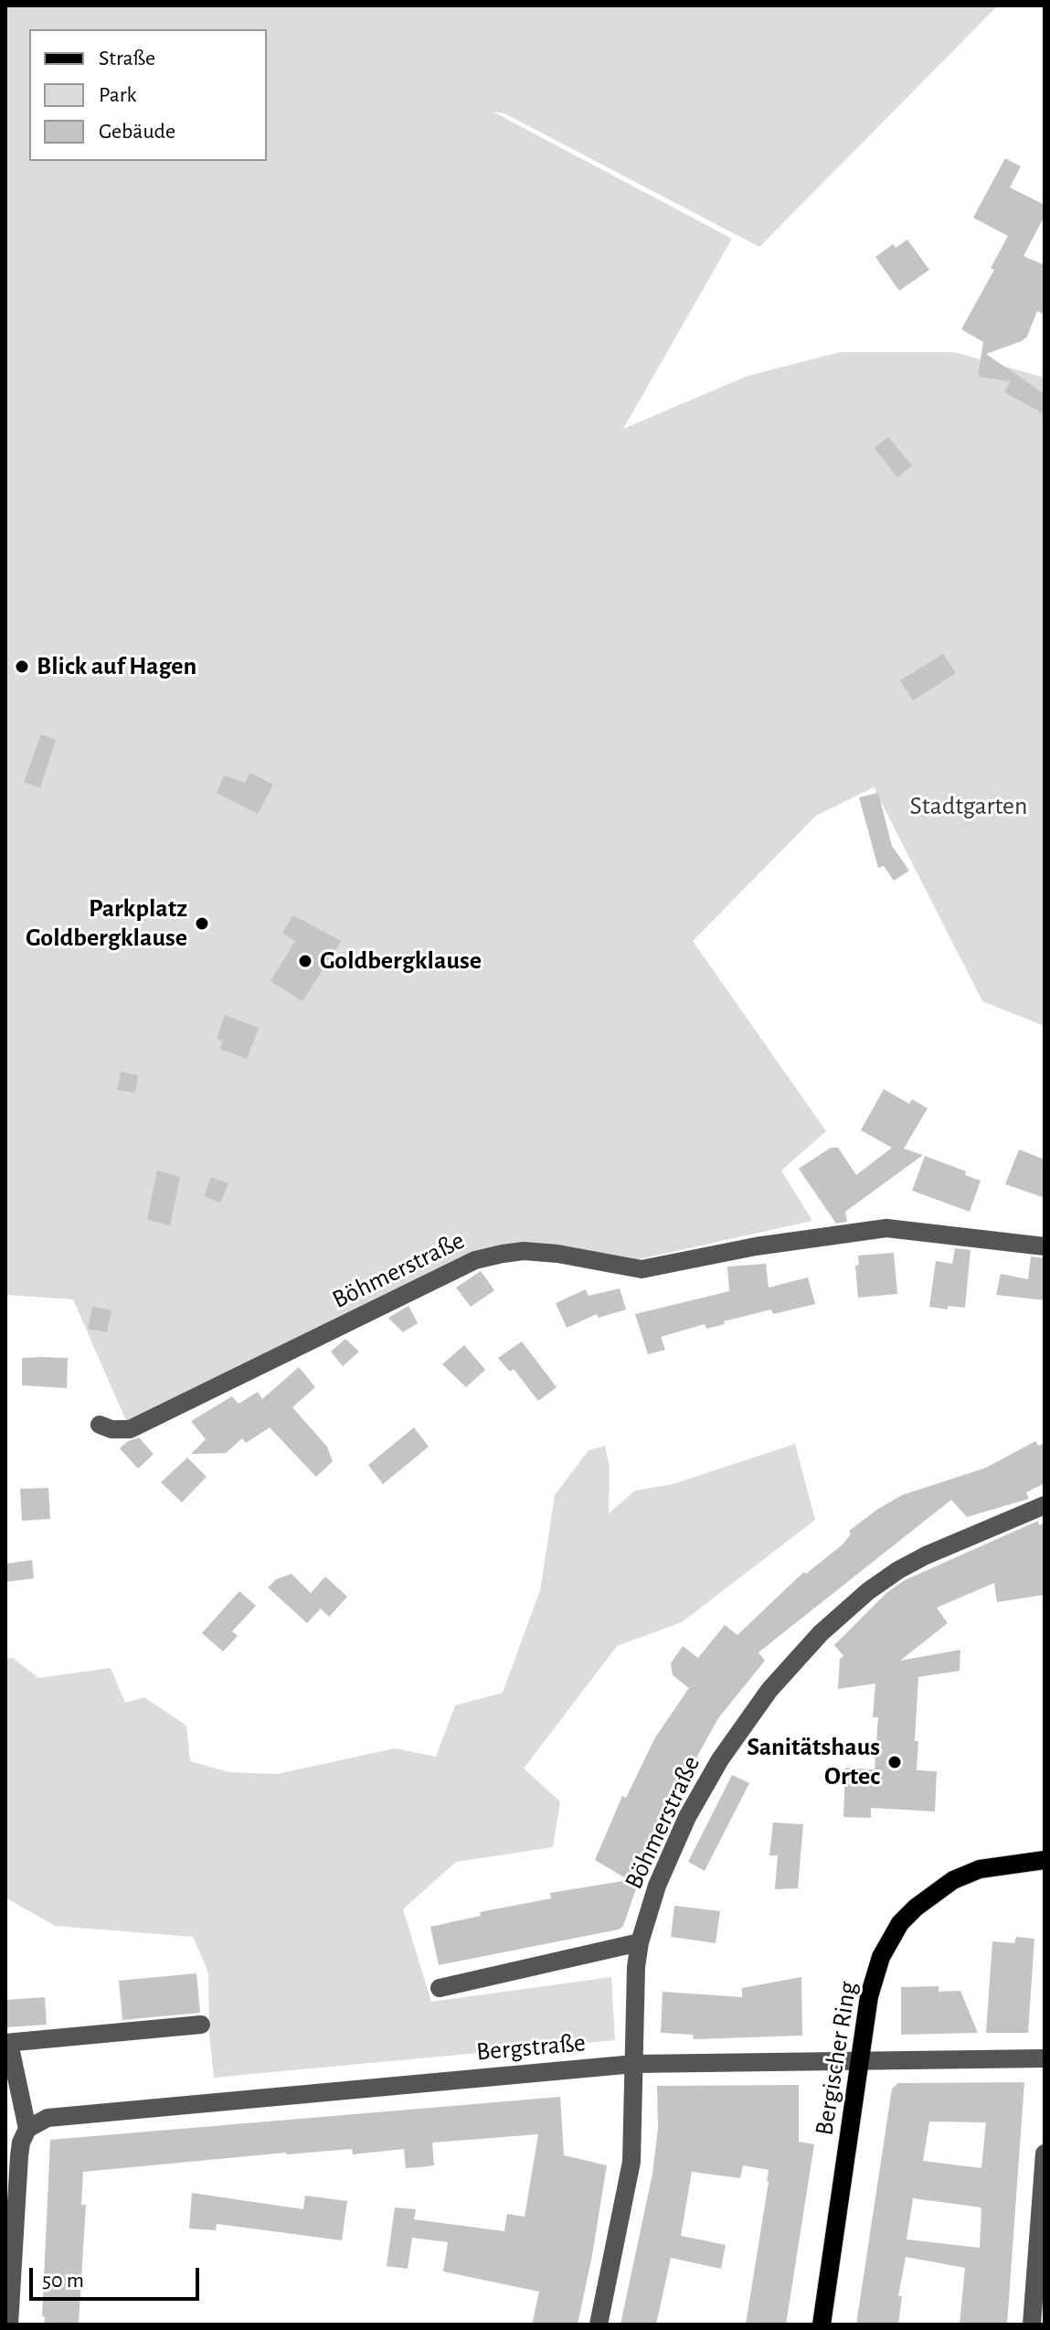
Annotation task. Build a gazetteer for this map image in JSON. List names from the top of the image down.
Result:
{
  "streets": {
    "main road": ["Bergischer Ring"],
    "street": ["Böhmerstraße", "Bergstraße"]
  },
  "crossings": [
    ["Böhmerstraße", "Bergstraße"],
    ["Bergstraße", "Bergischer Ring"]
  ],
  "parks": ["Stadtgarten"],
  "places": [
    "Blick auf Hagen",
    "Parkplatz Goldbergklause",
    "Goldbergklause",
    "Sanitätshaus Ortec"
  ],
  "legend": ["Straße", "Park", "Gebäude"],
  "scale_bar": "50 m"
}
